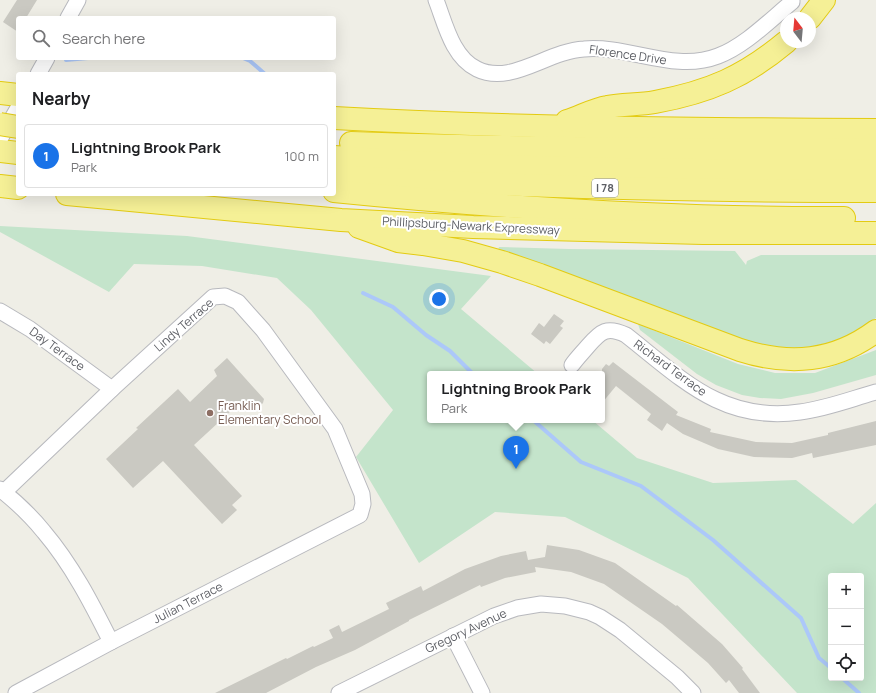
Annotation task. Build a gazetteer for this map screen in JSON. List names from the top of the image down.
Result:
{
  "streets": {
    "highway": ["I 78", "Phillipsburg-Newark Expressway"],
    "street": [
      "Florence Drive",
      "Lindy Terrace",
      "Day Terrace",
      "Richard Terrace",
      "Julian Terrace",
      "Gregory Avenue"
    ]
  },
  "crossings": [
    ["Lindy Terrace", "Day Terrace"],
    ["Lindy Terrace", "Julian Terrace"]
  ],
  "places": ["Franklin Elementary School"],
  "north": "top",
  "page": {
    "search": "Search here",
    "heading": "Nearby",
    "list": [
      {
        "mark": "1",
        "name": "Lightning Brook Park",
        "note": "Park",
        "value": "100 m"
      }
    ],
    "popup": ["Lightning Brook Park", "Park"],
    "pins": "1",
    "map_buttons": ["+", "−"]
  }
}
